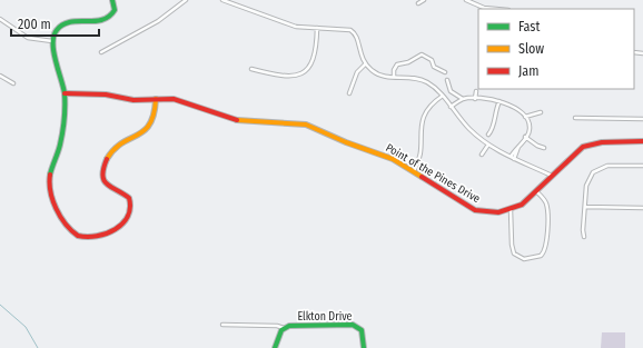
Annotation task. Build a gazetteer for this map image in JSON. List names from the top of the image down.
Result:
{
  "streets": {
    "street": ["Point of the Pines Drive", "Elkton Drive"]
  },
  "legend": ["Fast", "Slow", "Jam"],
  "scale_bar": "200 m"
}
